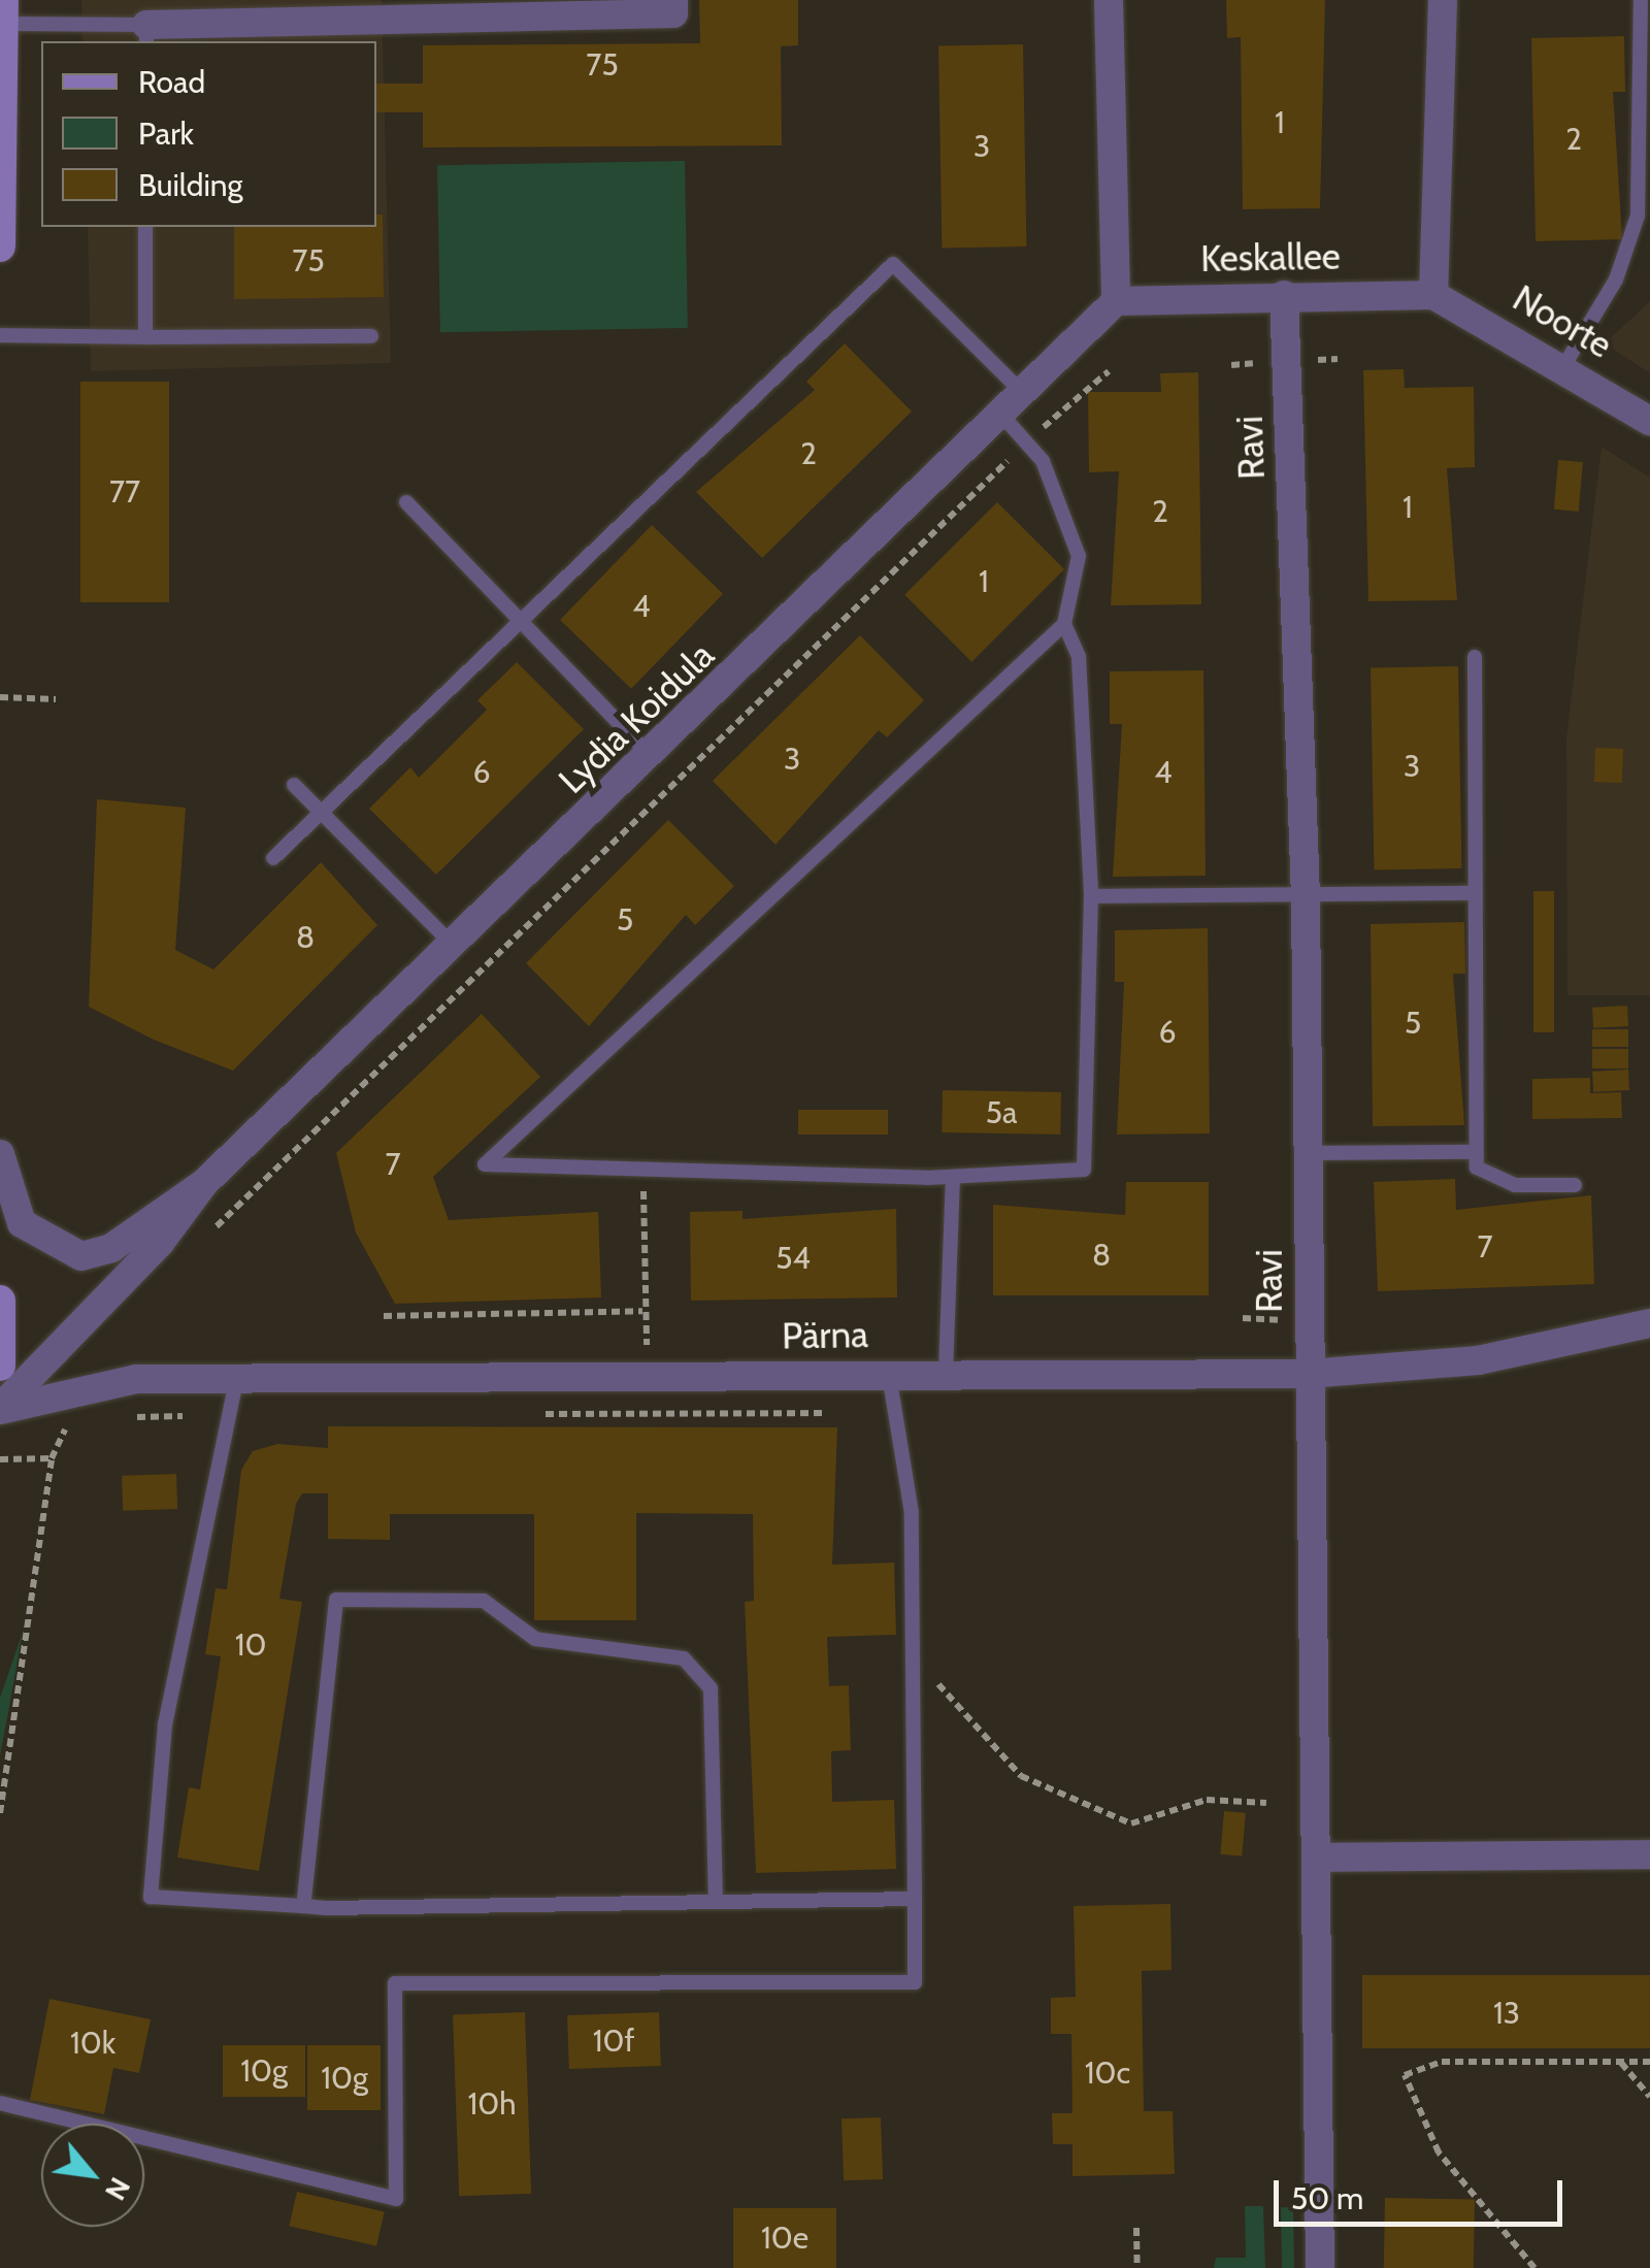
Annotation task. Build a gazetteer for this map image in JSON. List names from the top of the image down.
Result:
{
  "streets": {
    "street": [
      "Keskallee",
      "Noorte",
      "Ravi",
      "Lydia Koidula",
      "Pärna"
    ]
  },
  "crossings": [
    ["Keskallee", "Noorte"],
    ["Keskallee", "Ravi"],
    ["Keskallee", "Lydia Koidula"],
    ["Ravi", "Pärna"],
    ["Lydia Koidula", "Pärna"]
  ],
  "house_numbers": [
    "75",
    "1",
    "2",
    "3",
    "75",
    "2",
    "77",
    "1",
    "2",
    "1",
    "4",
    "3",
    "3",
    "6",
    "4",
    "5",
    "8",
    "5",
    "6",
    "5a",
    "7",
    "7",
    "8",
    "54",
    "10",
    "13",
    "10f",
    "10k",
    "10g",
    "10c",
    "10g",
    "10h",
    "10e"
  ],
  "legend": ["Road", "Park", "Building"],
  "scale_bar": "50 m",
  "north": "bottom right"
}
